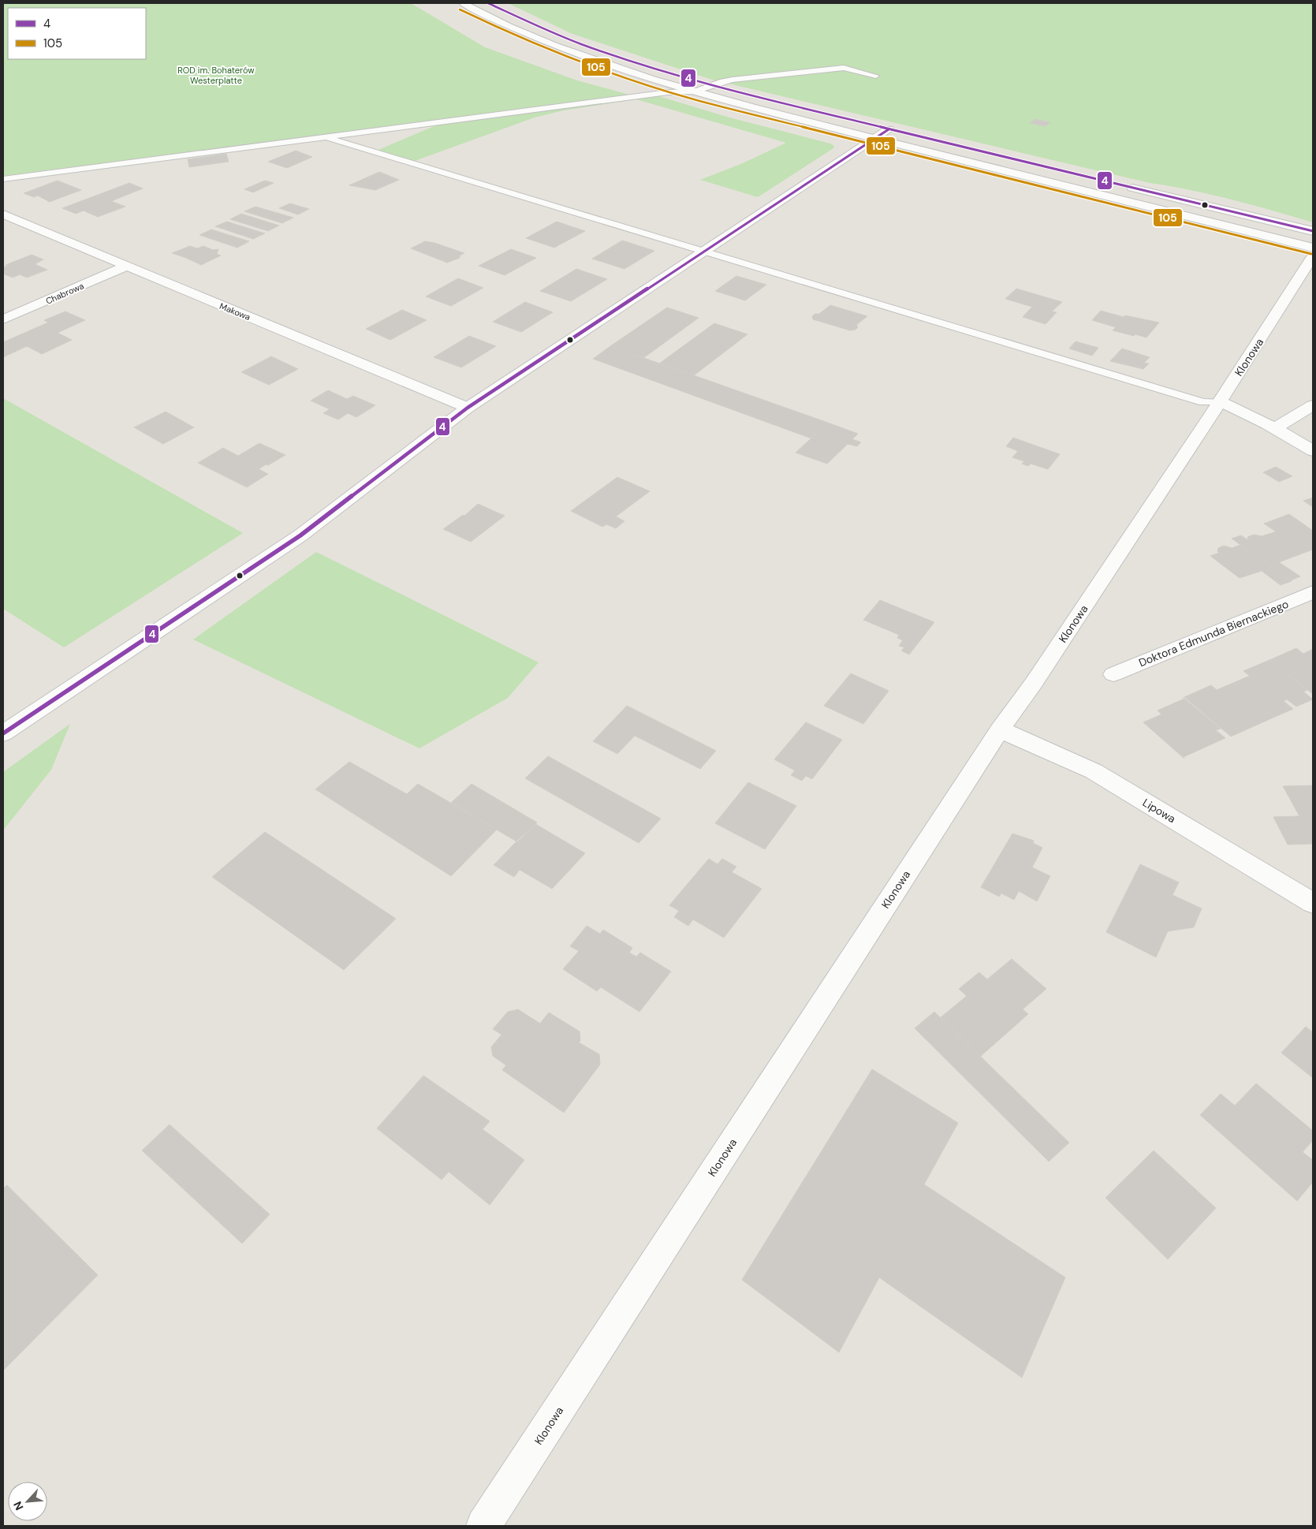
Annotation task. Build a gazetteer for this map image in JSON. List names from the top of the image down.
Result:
{
  "streets": {
    "street": [
      "Chabrowa",
      "Makowa",
      "Klonowa",
      "Doktora Edmunda Biernackiego",
      "Lipowa"
    ]
  },
  "crossings": [
    ["Chabrowa", "Makowa"],
    ["Klonowa", "Lipowa"]
  ],
  "parks": ["ROD im. Bohaterów Westerplatte"],
  "lines": ["transit line 4", "transit line 105"],
  "legend": ["4", "105"],
  "north": "bottom left"
}
